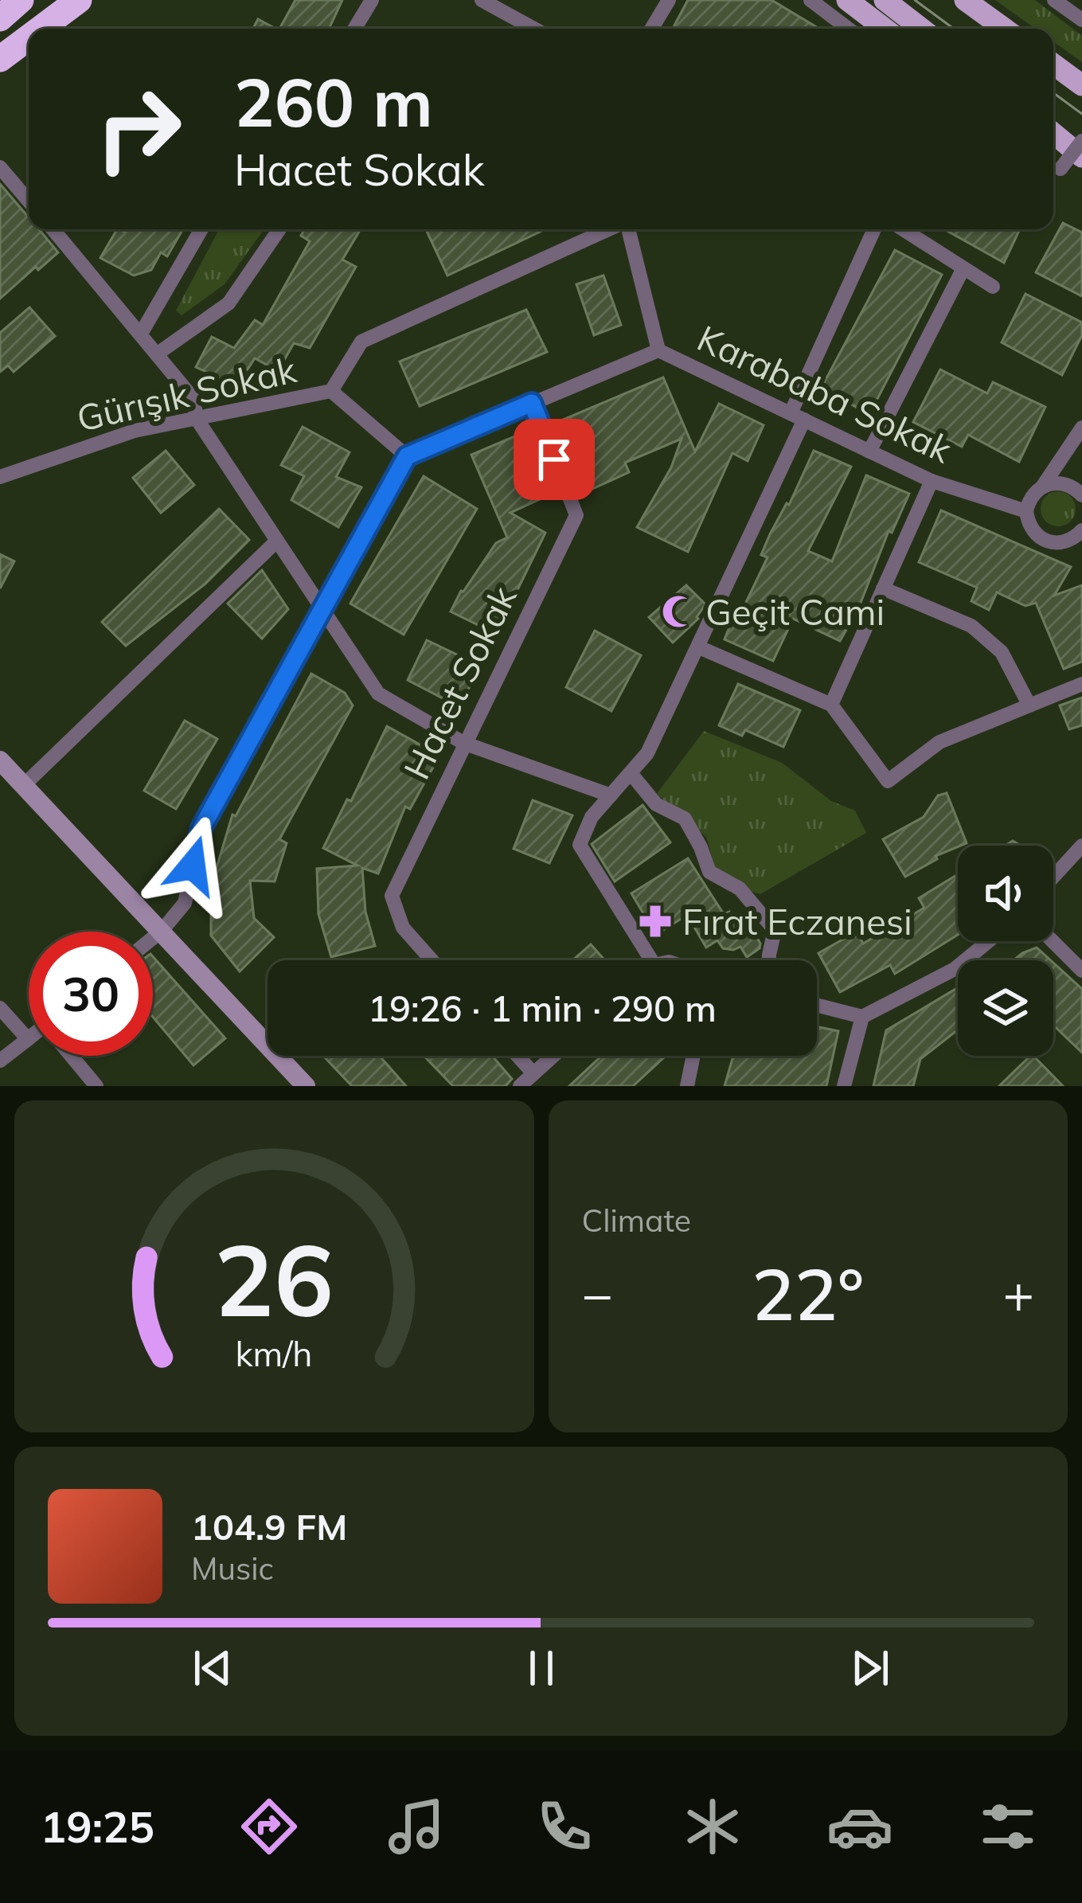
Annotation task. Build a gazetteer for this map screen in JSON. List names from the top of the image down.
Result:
{
  "streets": {
    "street": ["Gürışık Sokak", "Karababa Sokak", "Hacet Sokak"]
  },
  "crossings": [
    ["Karababa Sokak", "Hacet Sokak"]
  ],
  "places": {
    "mosque": ["Geçit Cami"],
    "pharmacy": ["Fırat Eczanesi"]
  },
  "page": {
    "turn": ["260 m", "Hacet Sokak"],
    "limit": "30",
    "trip": "19:26 · 1 min · 290 m",
    "tile": "Climate",
    "heat": ["−", "22°", "+"],
    "song": ["104.9 FM", "Music"],
    "tabs": "19:25",
    "gauge": ["26", "km/h"]
  }
}
